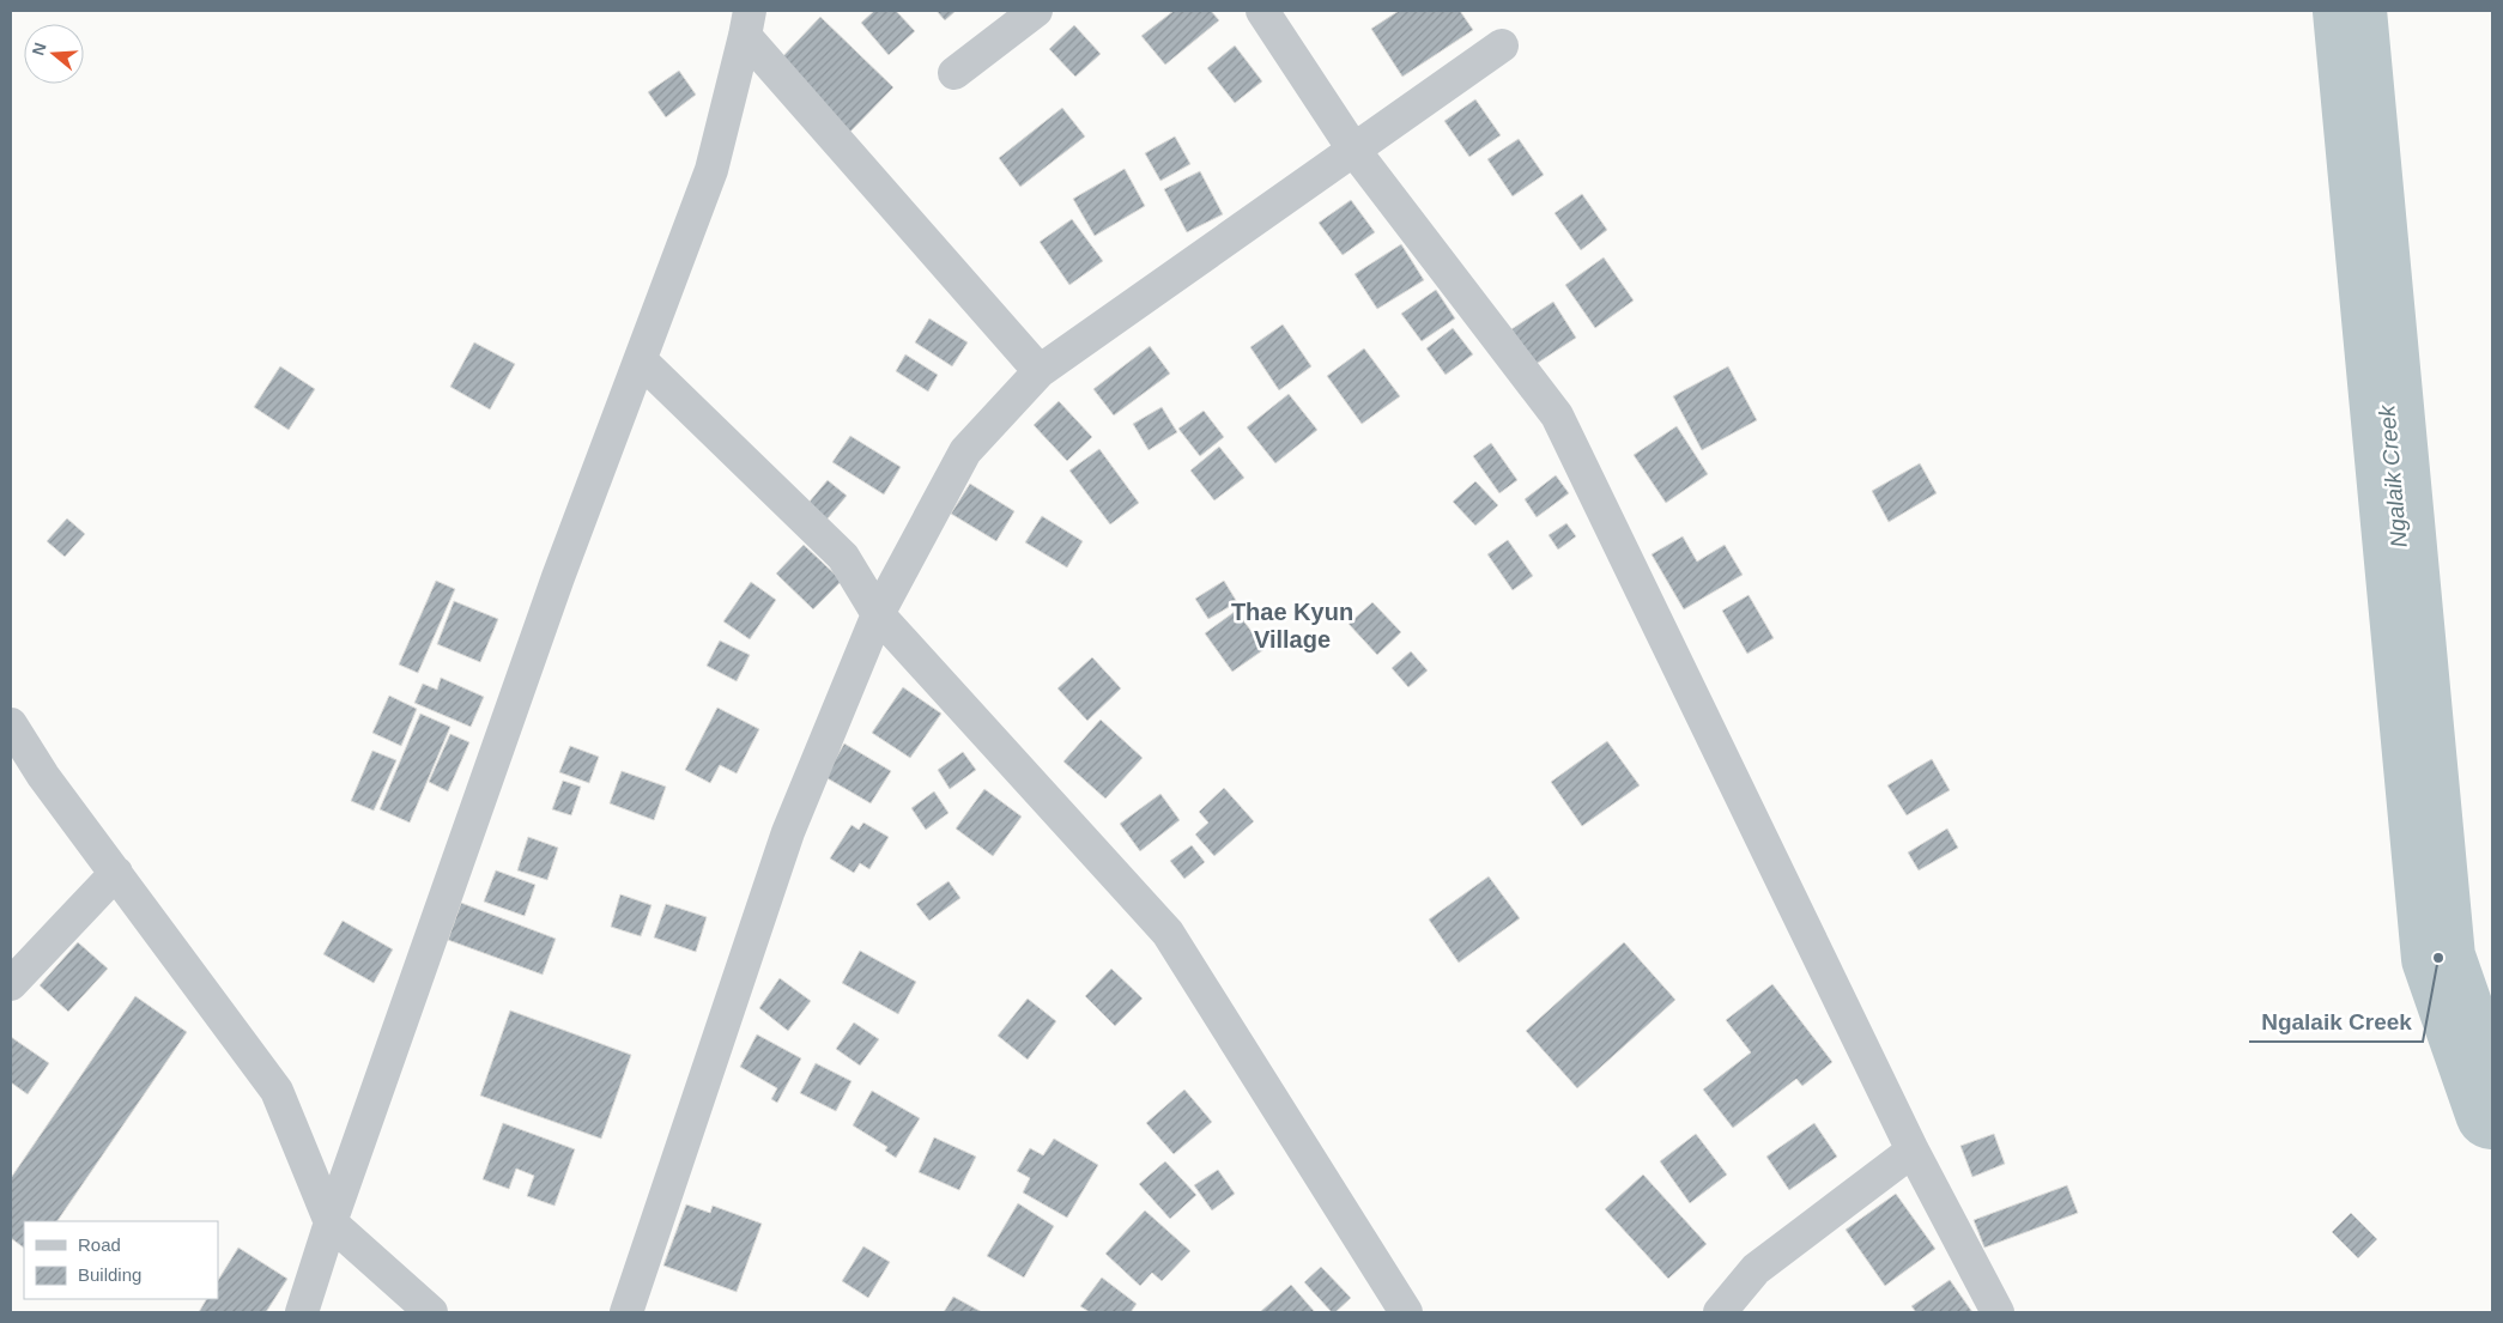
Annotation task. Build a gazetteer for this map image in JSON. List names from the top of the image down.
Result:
{
  "districts": ["Thae Kyun Village"],
  "water": ["Ngalaik Creek"],
  "places": ["Ngalaik Creek"],
  "legend": ["Road", "Building"],
  "north": "left"
}
